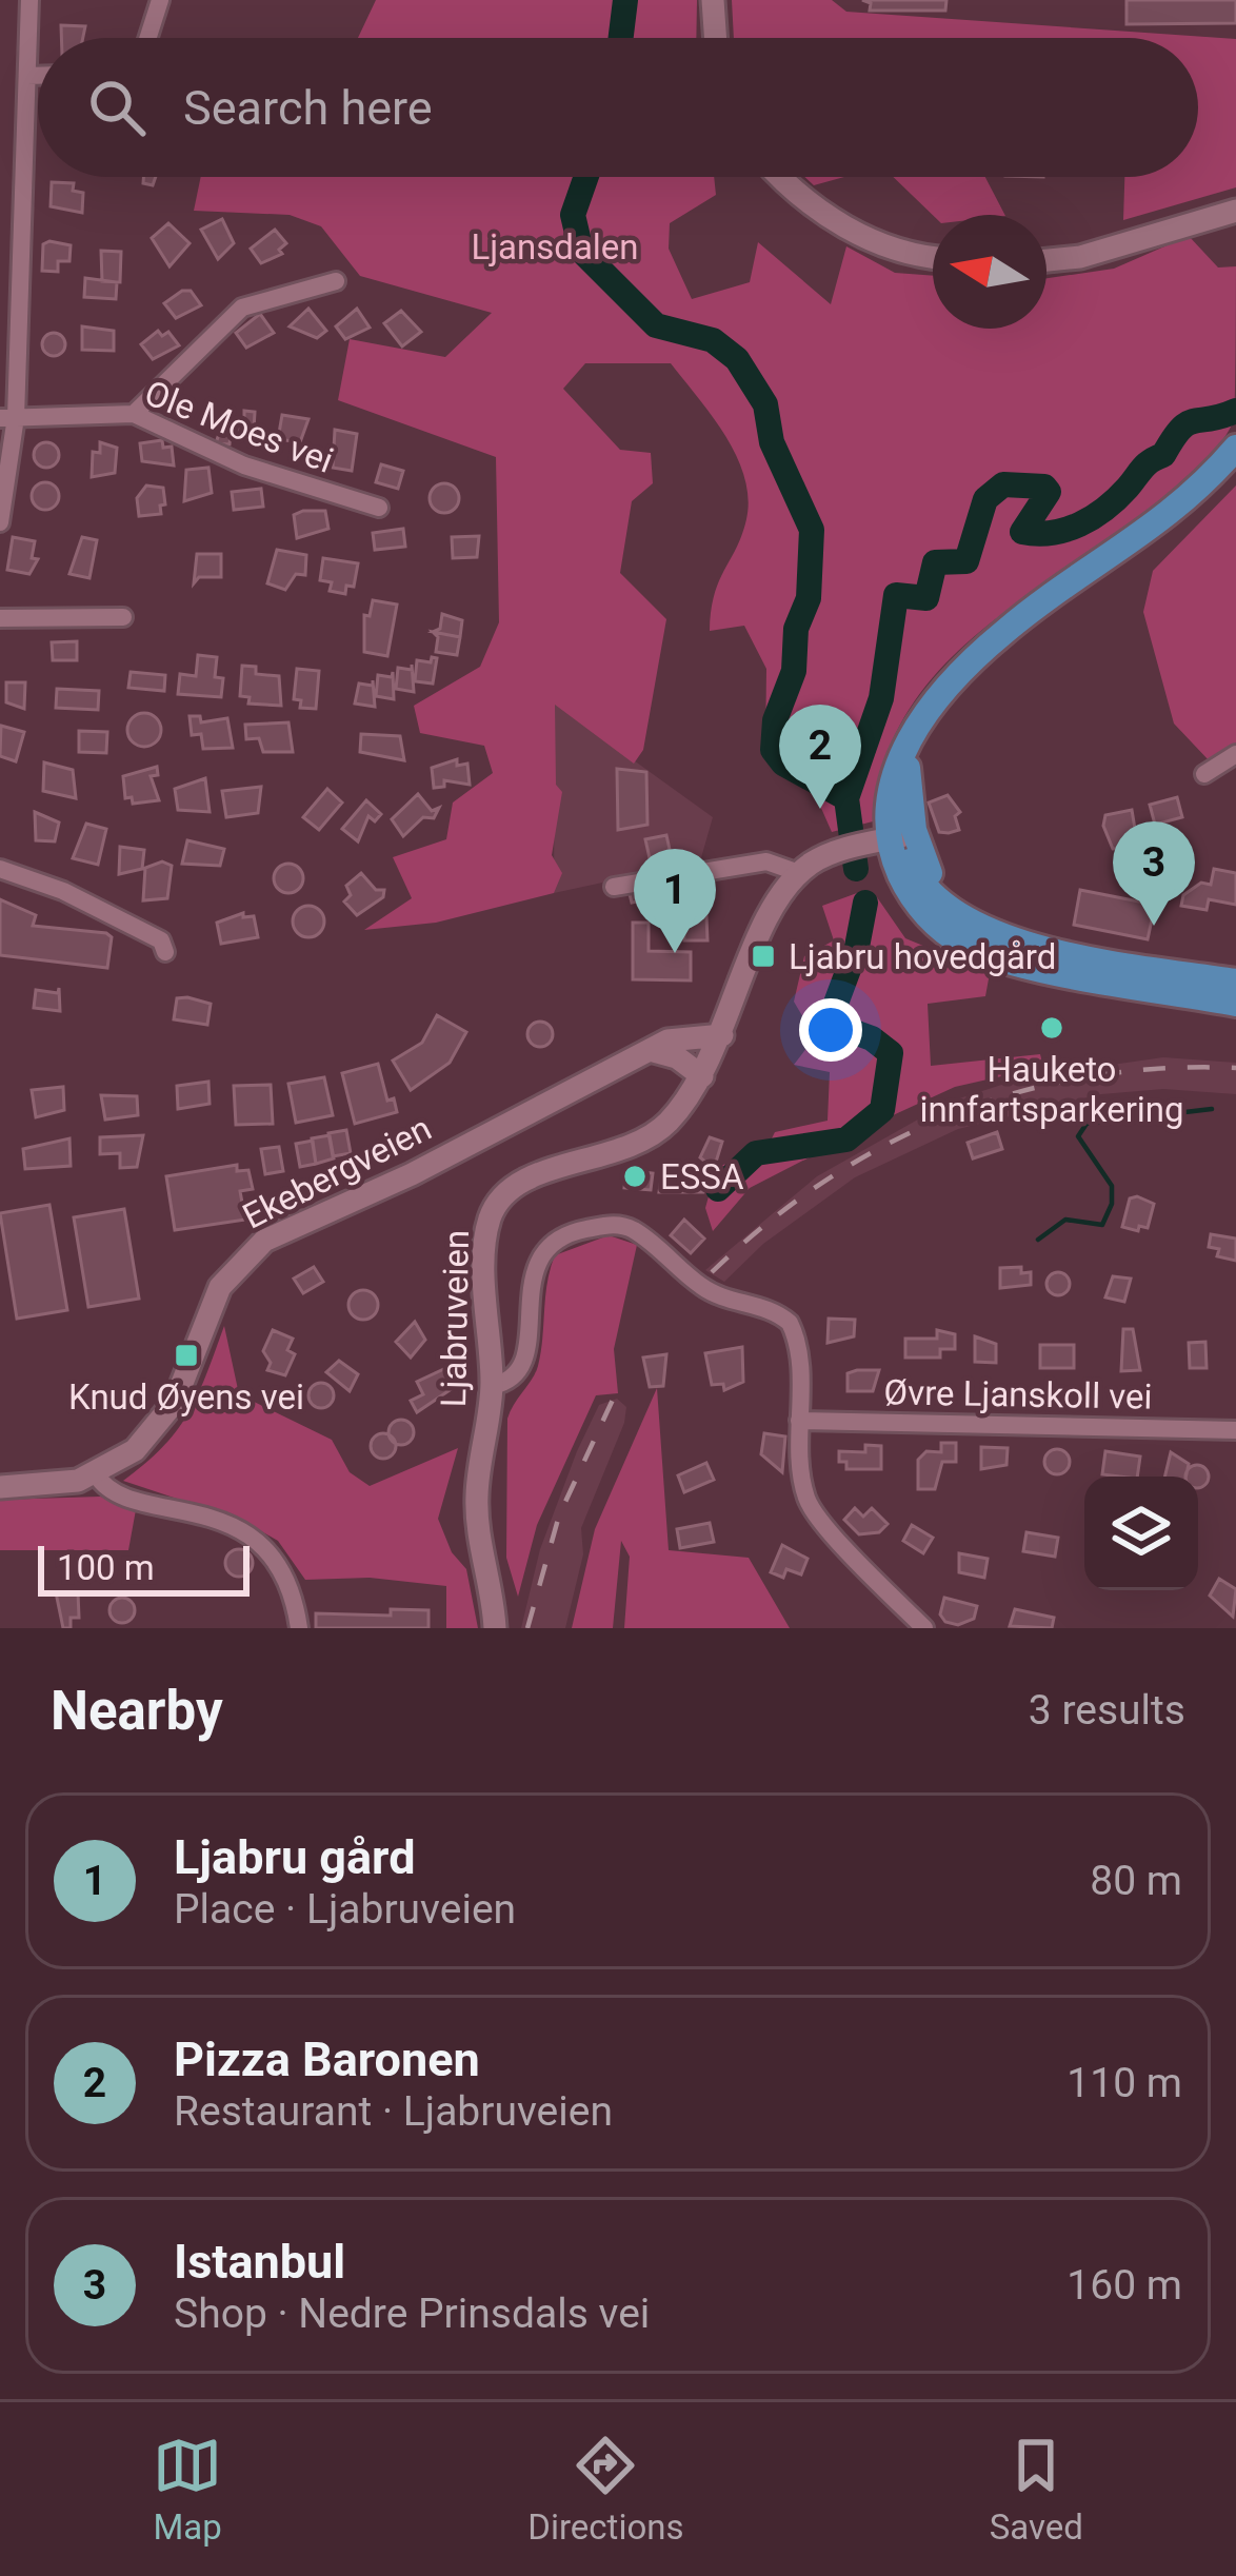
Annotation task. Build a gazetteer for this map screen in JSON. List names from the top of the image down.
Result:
{
  "streets": {
    "main road": ["Ekebergveien", "Ljabruveien"],
    "street": ["Ole Moes vei", "Øvre Ljanskoll vei"]
  },
  "crossings": [
    ["Ekebergveien", "Ljabruveien"]
  ],
  "parks": ["Ljansdalen"],
  "places": {
    "transit": ["Ljabru hovedgård", "Knud Øyens vei"],
    "other": ["Hauketo innfartsparkering", "ESSA"]
  },
  "scale_bar": "100 m",
  "north": "left",
  "page": {
    "search": "Search here",
    "pins": ["2", "3", "1"],
    "scale": "100 m",
    "heading": ["Nearby", "3 results"],
    "list": [
      {
        "mark": "1",
        "name": "Ljabru gård",
        "note": "Place · Ljabruveien",
        "value": "80 m"
      },
      {
        "mark": "2",
        "name": "Pizza Baronen",
        "note": "Restaurant · Ljabruveien",
        "value": "110 m"
      },
      {
        "mark": "3",
        "name": "Istanbul",
        "note": "Shop · Nedre Prinsdals vei",
        "value": "160 m"
      }
    ],
    "nav": ["Map", "Directions", "Saved"]
  }
}
